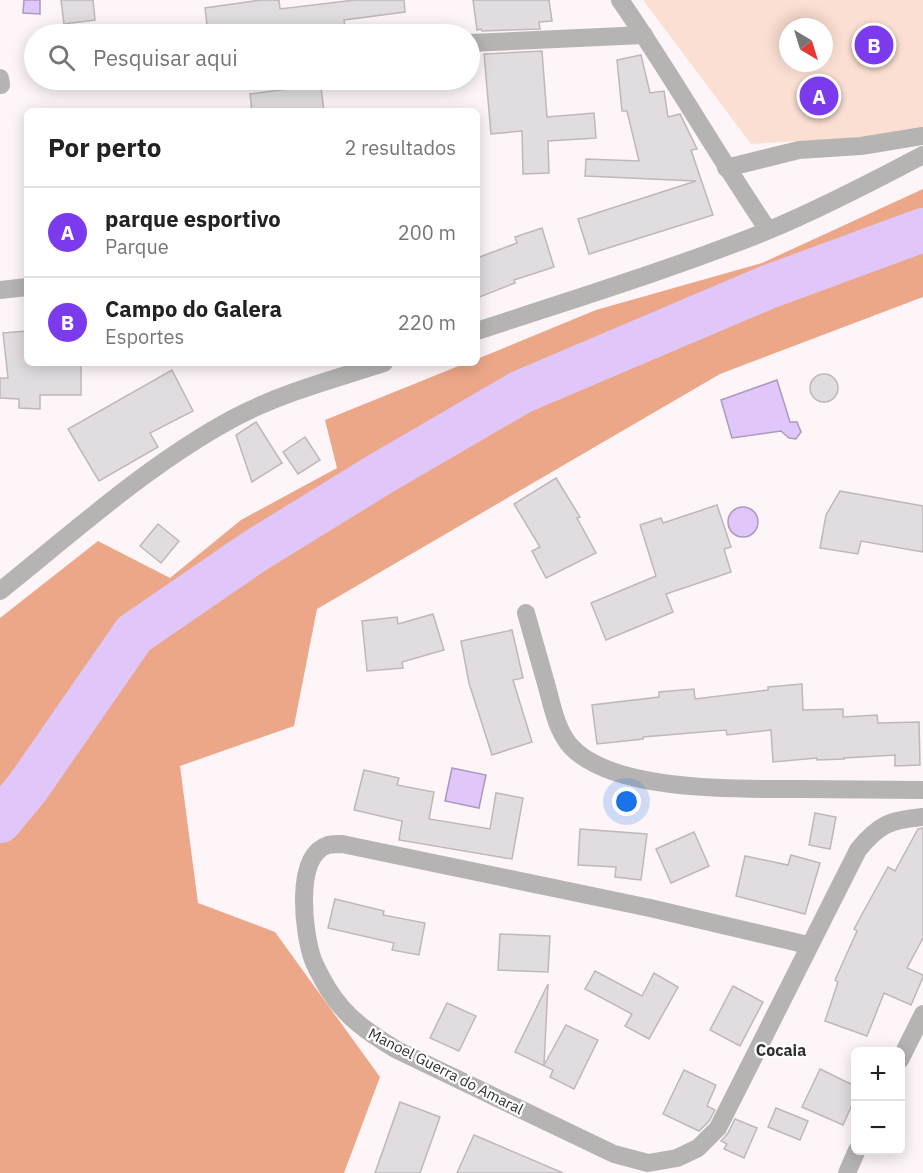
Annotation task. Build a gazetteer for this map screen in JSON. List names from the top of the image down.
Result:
{
  "streets": {
    "street": ["Manoel Guerra do Amaral"]
  },
  "districts": ["Cocaia"],
  "north": "bottom right",
  "page": {
    "pins": ["B", "A"],
    "search": "Pesquisar aqui",
    "heading": ["Por perto", "2 resultados"],
    "list": [
      {
        "mark": "A",
        "name": "parque esportivo",
        "note": "Parque",
        "value": "200 m"
      },
      {
        "mark": "B",
        "name": "Campo do Galera",
        "note": "Esportes",
        "value": "220 m"
      }
    ],
    "map_buttons": ["+", "−"]
  }
}
